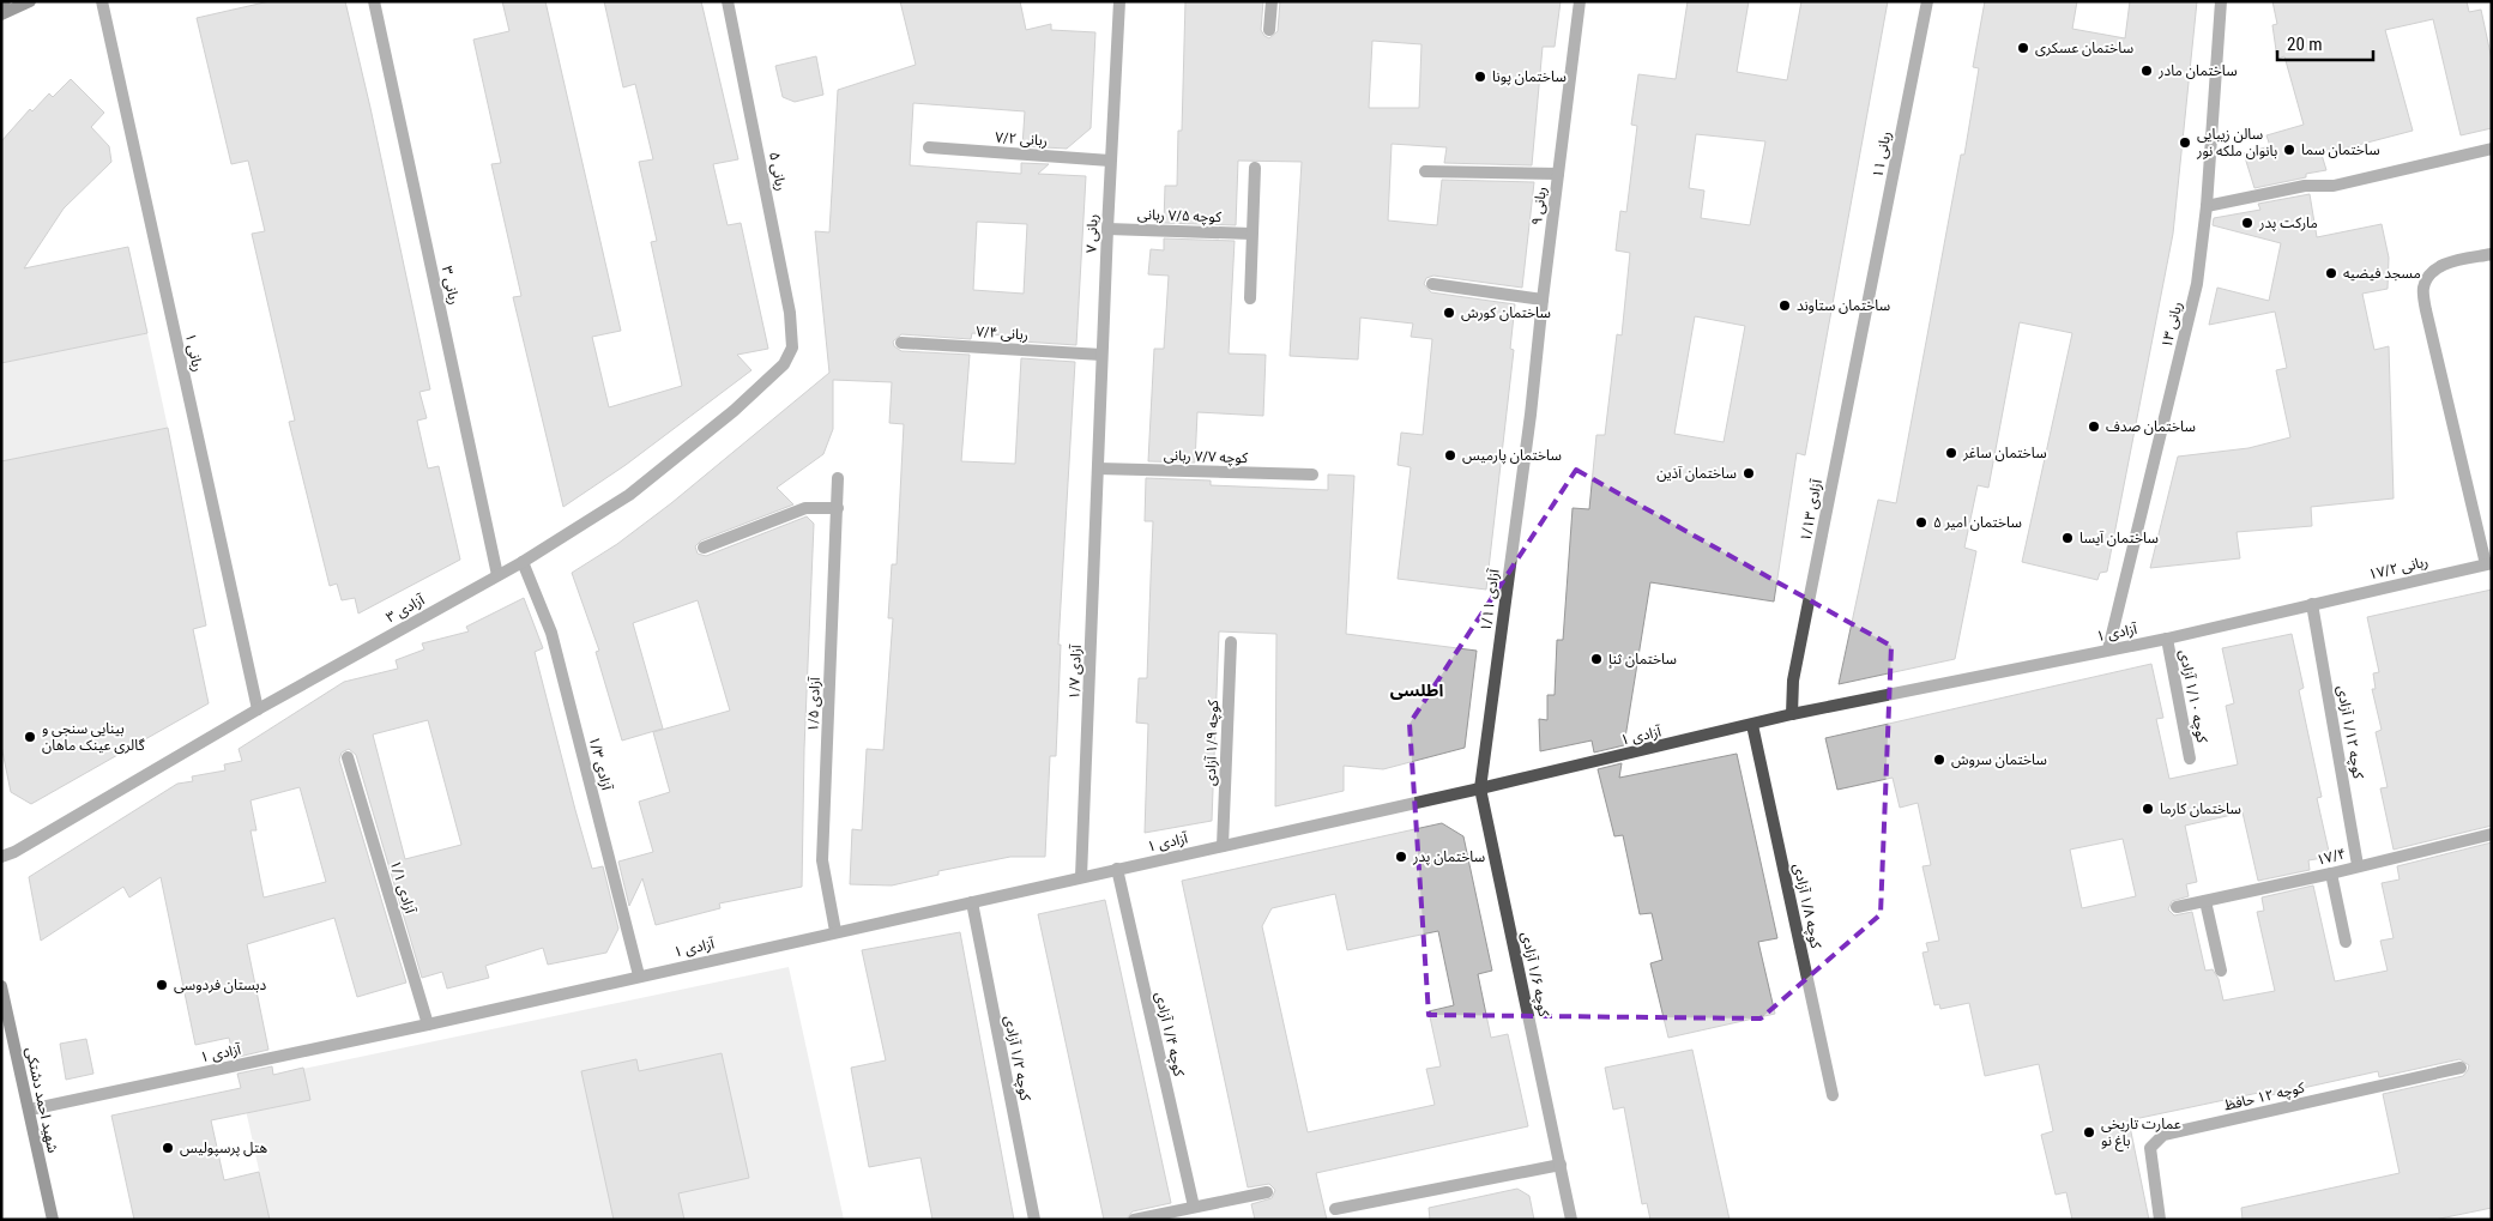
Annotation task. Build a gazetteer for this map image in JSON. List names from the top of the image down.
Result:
{
  "streets": {
    "main road": ["شهید احمد دشتکی"],
    "street": [
      "ربانی ۷/۲",
      "ربانی ۱۱",
      "ربانی ۵",
      "ربانی ۹",
      "کوچه ۷/۵ ربانی",
      "ربانی ۷",
      "ربانی ۳",
      "ربانی ۱۳",
      "ربانی ۷/۴",
      "ربانی ۱",
      "کوچه ۷/۷ ربانی",
      "آزادی ۱/۱۳",
      "ربانی ۱۷/۲",
      "آزادی ۱/۱۱",
      "۳ آزادی",
      "آزادی ۱",
      "آزادی ۱/۷",
      "کوچه ۱/۱۰ آزادی",
      "آزادی ۱/۵",
      "کوچه ۱/۱۲ آزادی",
      "کوچه ۱/۹ آزادی",
      "آزادی ۱/۳",
      "۱۷/۴",
      "آزادی ۱/۱",
      "کوچه ۱/۸ آزادی",
      "کوچه ۱/۶ آزادی",
      "کوچه ۱/۴ آزادی",
      "کوچه ۱/۲ آزادی",
      "کوچه ۱۲ حافظ"
    ]
  },
  "crossings": [
    ["ربانی ۷/۲", "ربانی ۷"],
    ["ربانی ۱۱", "آزادی ۱/۱۳"],
    ["ربانی ۵", "۳ آزادی"],
    ["ربانی ۹", "آزادی ۱/۱۱"],
    ["کوچه ۷/۵ ربانی", "ربانی ۷"],
    ["ربانی ۷", "ربانی ۷/۴"],
    ["ربانی ۷", "کوچه ۷/۷ ربانی"],
    ["ربانی ۷", "آزادی ۱/۷"],
    ["ربانی ۳", "۳ آزادی"],
    ["ربانی ۱۳", "آزادی ۱"],
    ["ربانی ۱", "۳ آزادی"],
    ["کوچه ۷/۷ ربانی", "آزادی ۱/۷"],
    ["آزادی ۱/۱۳", "آزادی ۱"],
    ["ربانی ۱۷/۲", "آزادی ۱"],
    ["ربانی ۱۷/۲", "کوچه ۱/۱۲ آزادی"],
    ["آزادی ۱/۱۱", "آزادی ۱"],
    ["آزادی ۱/۱۱", "کوچه ۱/۶ آزادی"],
    ["۳ آزادی", "آزادی ۱/۳"],
    ["آزادی ۱", "آزادی ۱/۷"],
    ["آزادی ۱", "کوچه ۱/۱۰ آزادی"],
    ["آزادی ۱", "آزادی ۱/۵"],
    ["آزادی ۱", "کوچه ۱/۱۲ آزادی"],
    ["آزادی ۱", "کوچه ۱/۹ آزادی"],
    ["آزادی ۱", "آزادی ۱/۳"],
    ["آزادی ۱", "آزادی ۱/۱"],
    ["آزادی ۱", "کوچه ۱/۸ آزادی"],
    ["آزادی ۱", "کوچه ۱/۶ آزادی"],
    ["آزادی ۱", "کوچه ۱/۴ آزادی"],
    ["آزادی ۱", "کوچه ۱/۲ آزادی"],
    ["آزادی ۱", "شهید احمد دشتکی"],
    ["کوچه ۱/۱۲ آزادی", "۱۷/۴"]
  ],
  "districts": ["اطلسی"],
  "places": [
    "ساختمان عسکری",
    "ساختمان مادر",
    "ساختمان پونا",
    "سالن زیبایی بانوان ملکه نور",
    "ساختمان سما",
    "مارکت پدر",
    "مسجد فیضیه",
    "ساختمان ستاوند",
    "ساختمان کورش",
    "ساختمان صدف",
    "ساختمان ساغر",
    "ساختمان پارمیس",
    "ساختمان آذین",
    "ساختمان امیر ۵",
    "ساختمان آیسا",
    "ساختمان ثنإ",
    "بینایی سنجی و گالری عینک ماهان",
    "ساختمان سروش",
    "ساختمان کارما",
    "ساختمان پدر",
    "دبستان فردوسی",
    "عمارت تاریخی باغ نو",
    "هتل پرسپولیس"
  ],
  "scale_bar": "20 m"
}
